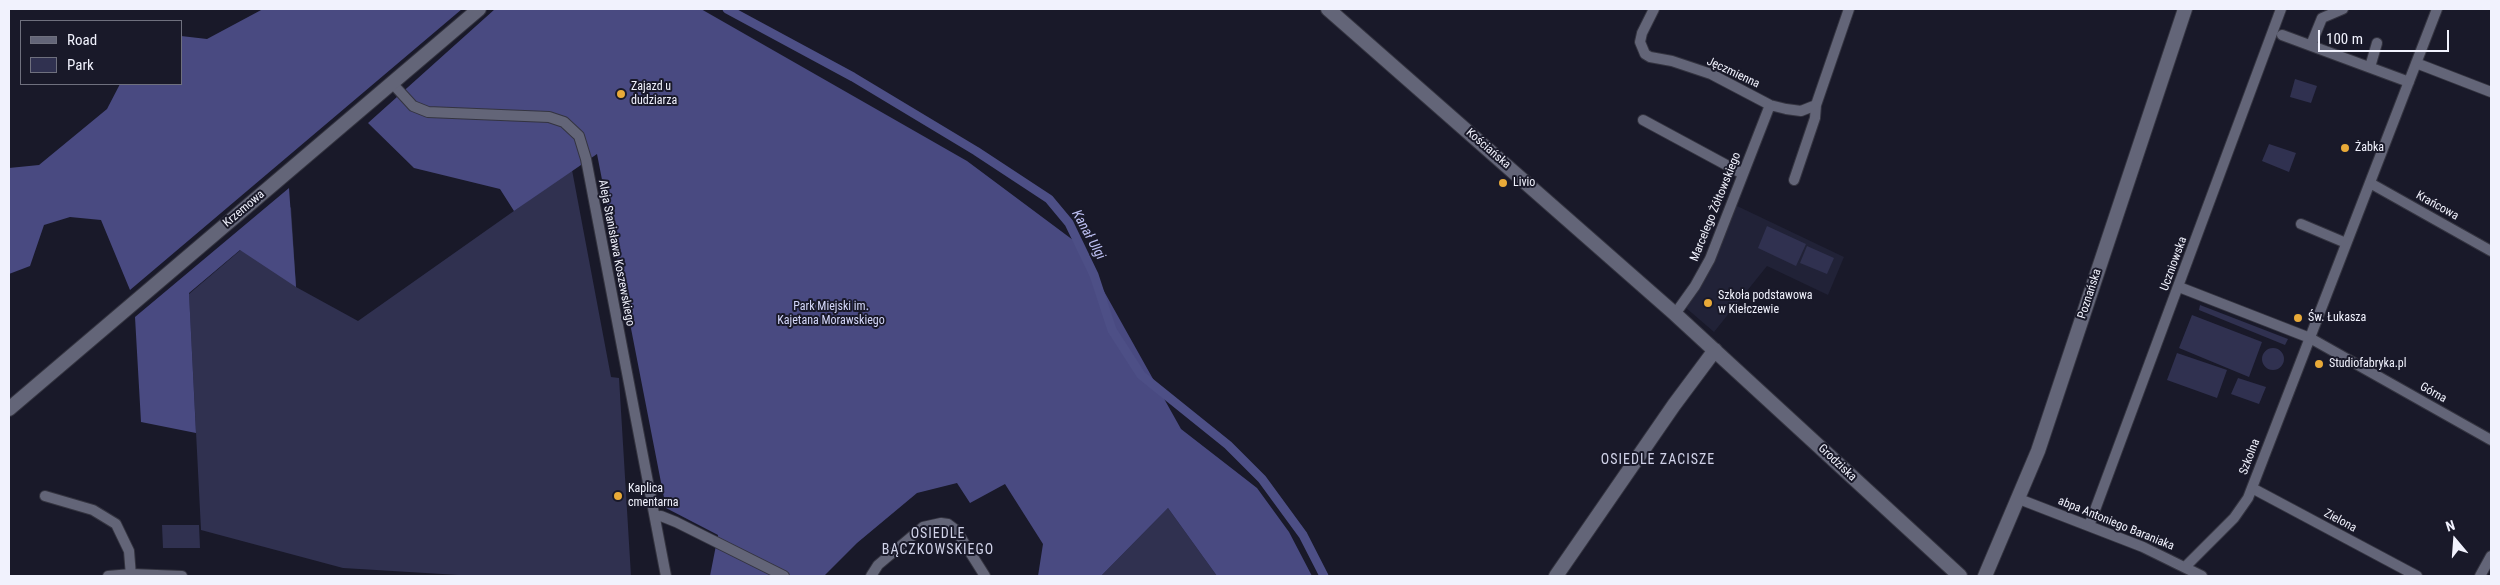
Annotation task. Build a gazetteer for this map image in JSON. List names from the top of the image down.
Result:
{
  "streets": {
    "main road": [
      "Kościańska",
      "Krzemowa",
      "Poznańska",
      "Grodziska"
    ],
    "street": [
      "Jęczmienna",
      "Krańcowa",
      "Marcelego Żółtowskiego",
      "Aleja Stanisława Koszewskiego",
      "Uczniowska",
      "Górna",
      "Szkolna",
      "Zielona",
      "abpa Antoniego Baraniaka"
    ]
  },
  "crossings": [
    ["Jęczmienna", "Marcelego Żółtowskiego"],
    ["Kościańska", "Marcelego Żółtowskiego"],
    ["Kościańska", "Grodziska"],
    ["Krańcowa", "Szkolna"],
    ["Krzemowa", "Aleja Stanisława Koszewskiego"],
    ["Uczniowska", "abpa Antoniego Baraniaka"],
    ["Poznańska", "abpa Antoniego Baraniaka"],
    ["Górna", "Szkolna"],
    ["Szkolna", "Zielona"],
    ["Szkolna", "abpa Antoniego Baraniaka"]
  ],
  "districts": ["OSIEDLE ZACISZE", "OSIEDLE BĄCZKOWSKIEGO"],
  "water": ["Kanał Ulgi"],
  "parks": ["Park Miejski im. Kajetana Morawskiego"],
  "places": [
    "Zajazd u dudziarza",
    "Żabka",
    "Livio",
    "Szkoła podstawowa w Kiełczewie",
    "Św. Łukasza",
    "Studiofabryka.pl",
    "Kaplica cmentarna"
  ],
  "legend": ["Road", "Park"],
  "scale_bar": "100 m",
  "north": "top"
}
